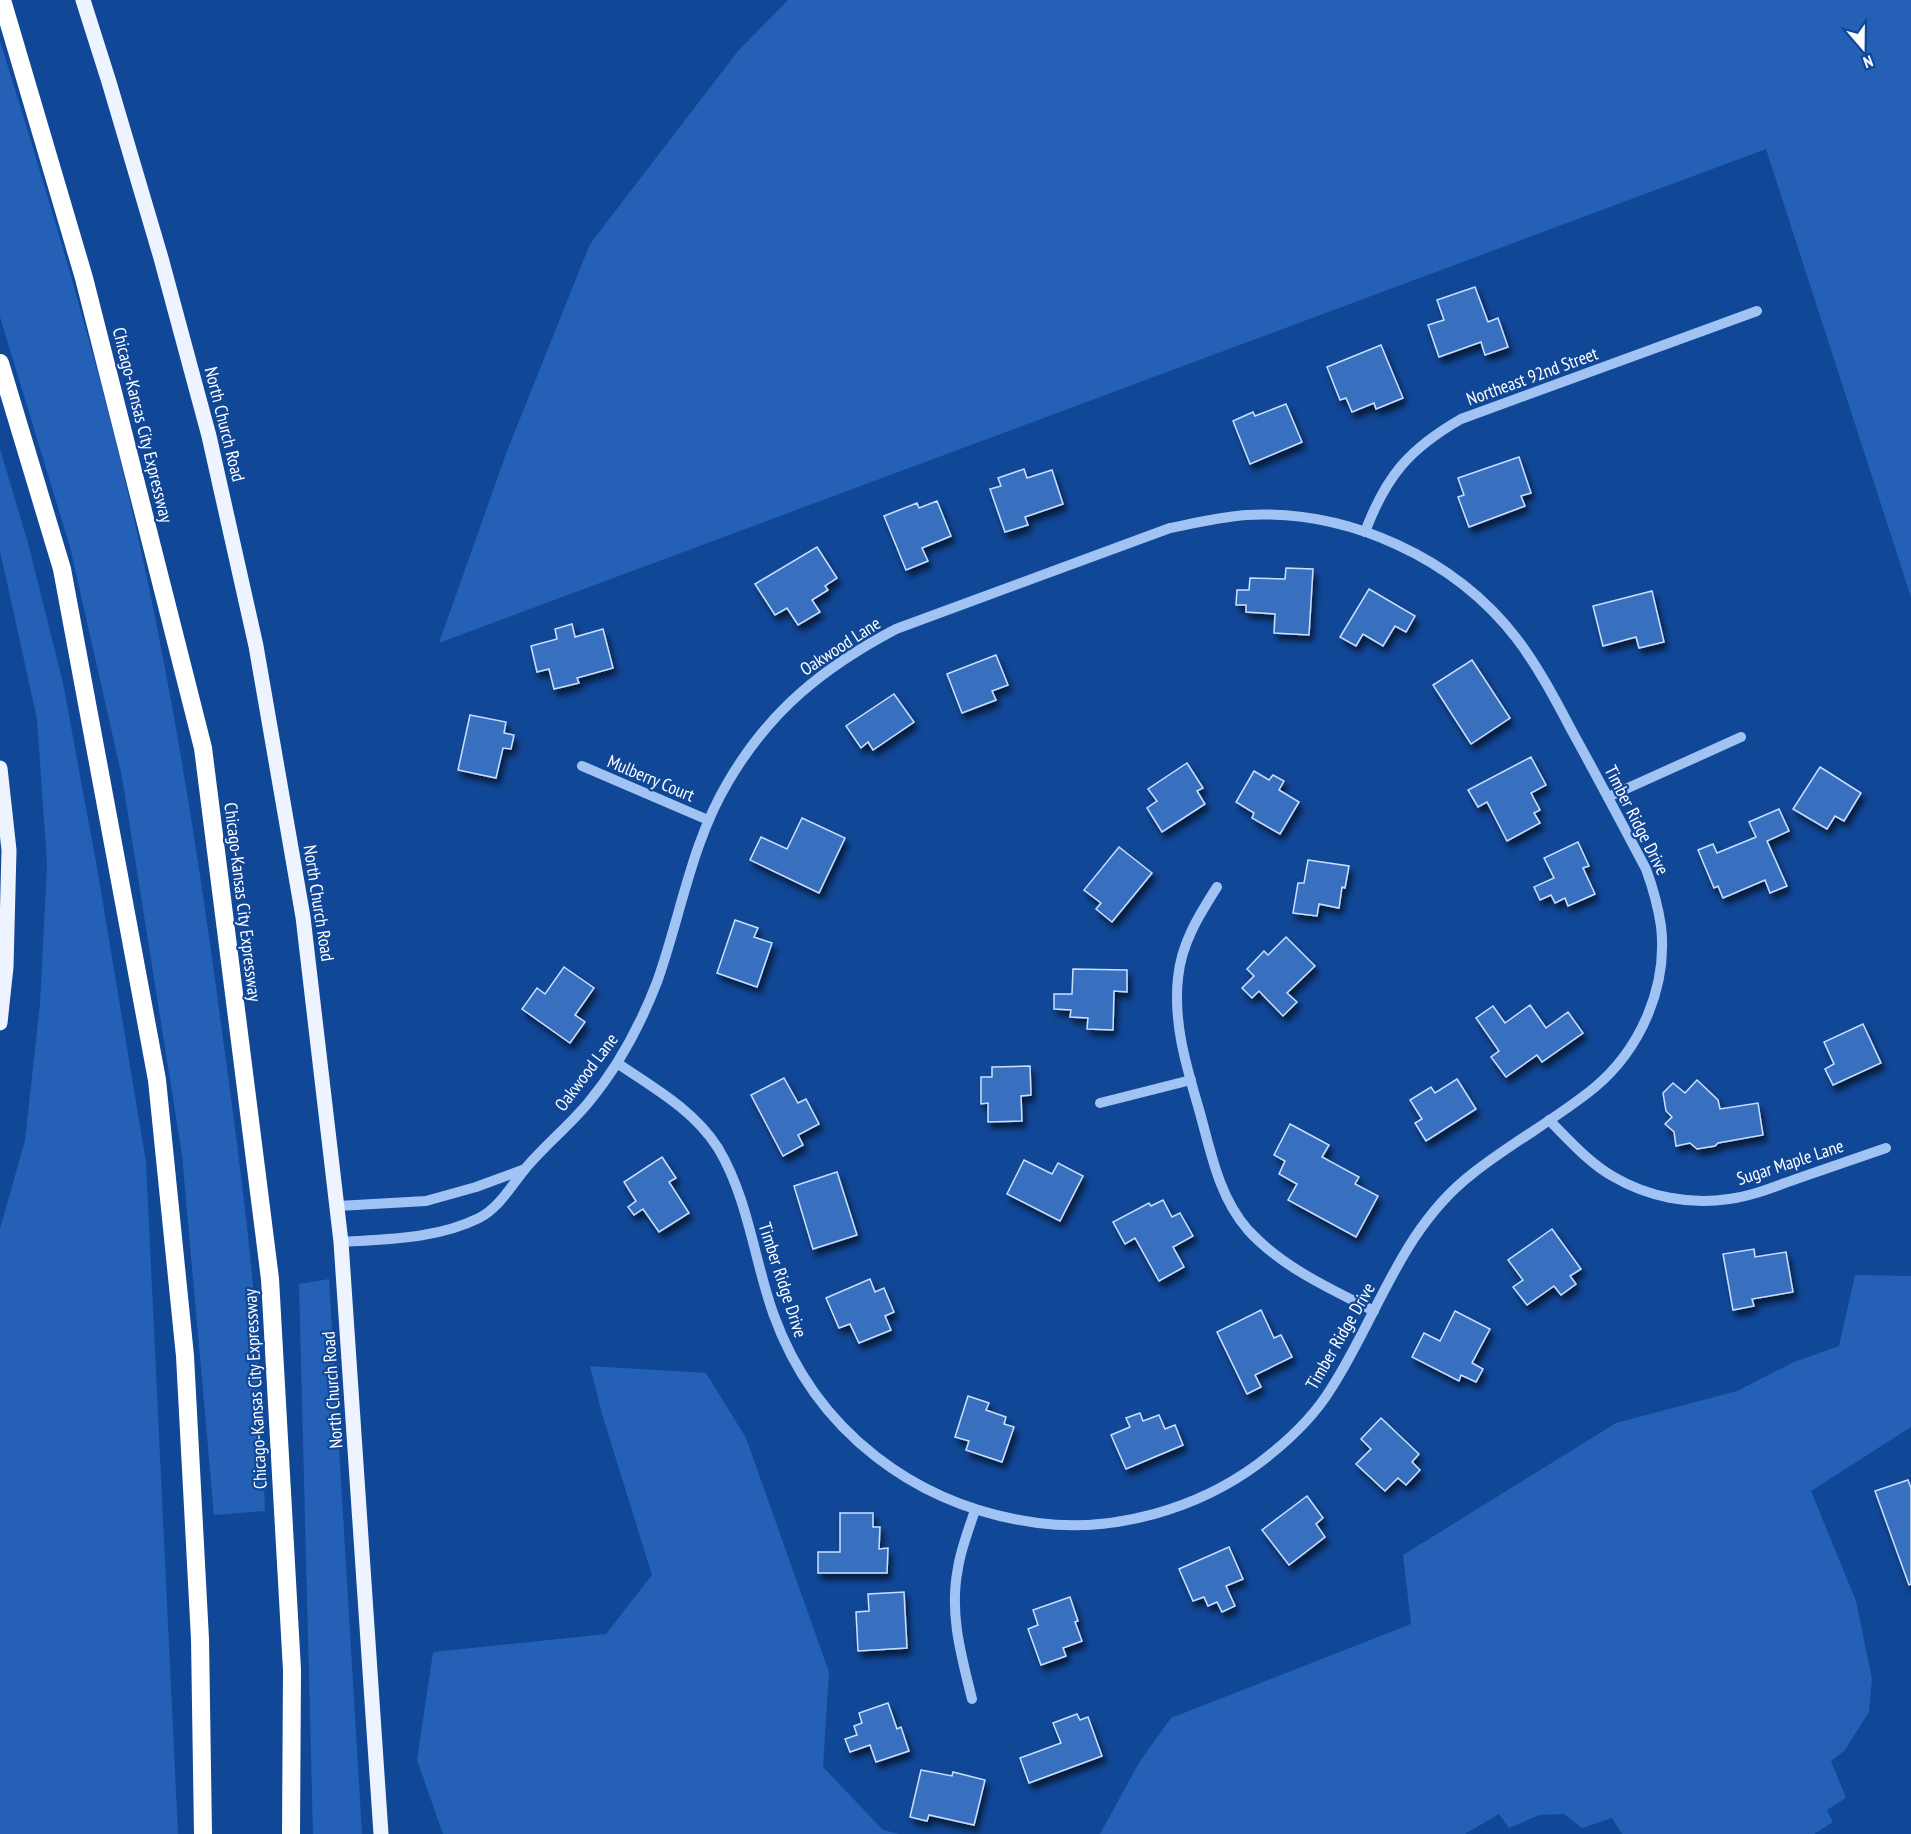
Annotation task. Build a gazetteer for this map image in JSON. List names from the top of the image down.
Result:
{
  "streets": {
    "highway": ["Chicago-Kansas City Expressway"],
    "main road": ["North Church Road"],
    "street": [
      "Northeast 92nd Street",
      "Oakwood Lane",
      "Mulberry Court",
      "Timber Ridge Drive",
      "Sugar Maple Lane"
    ]
  },
  "crossings": [
    ["Northeast 92nd Street", "Oakwood Lane"],
    ["Northeast 92nd Street", "Timber Ridge Drive"],
    ["North Church Road", "Oakwood Lane"],
    ["Oakwood Lane", "Mulberry Court"],
    ["Oakwood Lane", "Timber Ridge Drive"],
    ["Timber Ridge Drive", "Sugar Maple Lane"]
  ],
  "north": "bottom"
}
